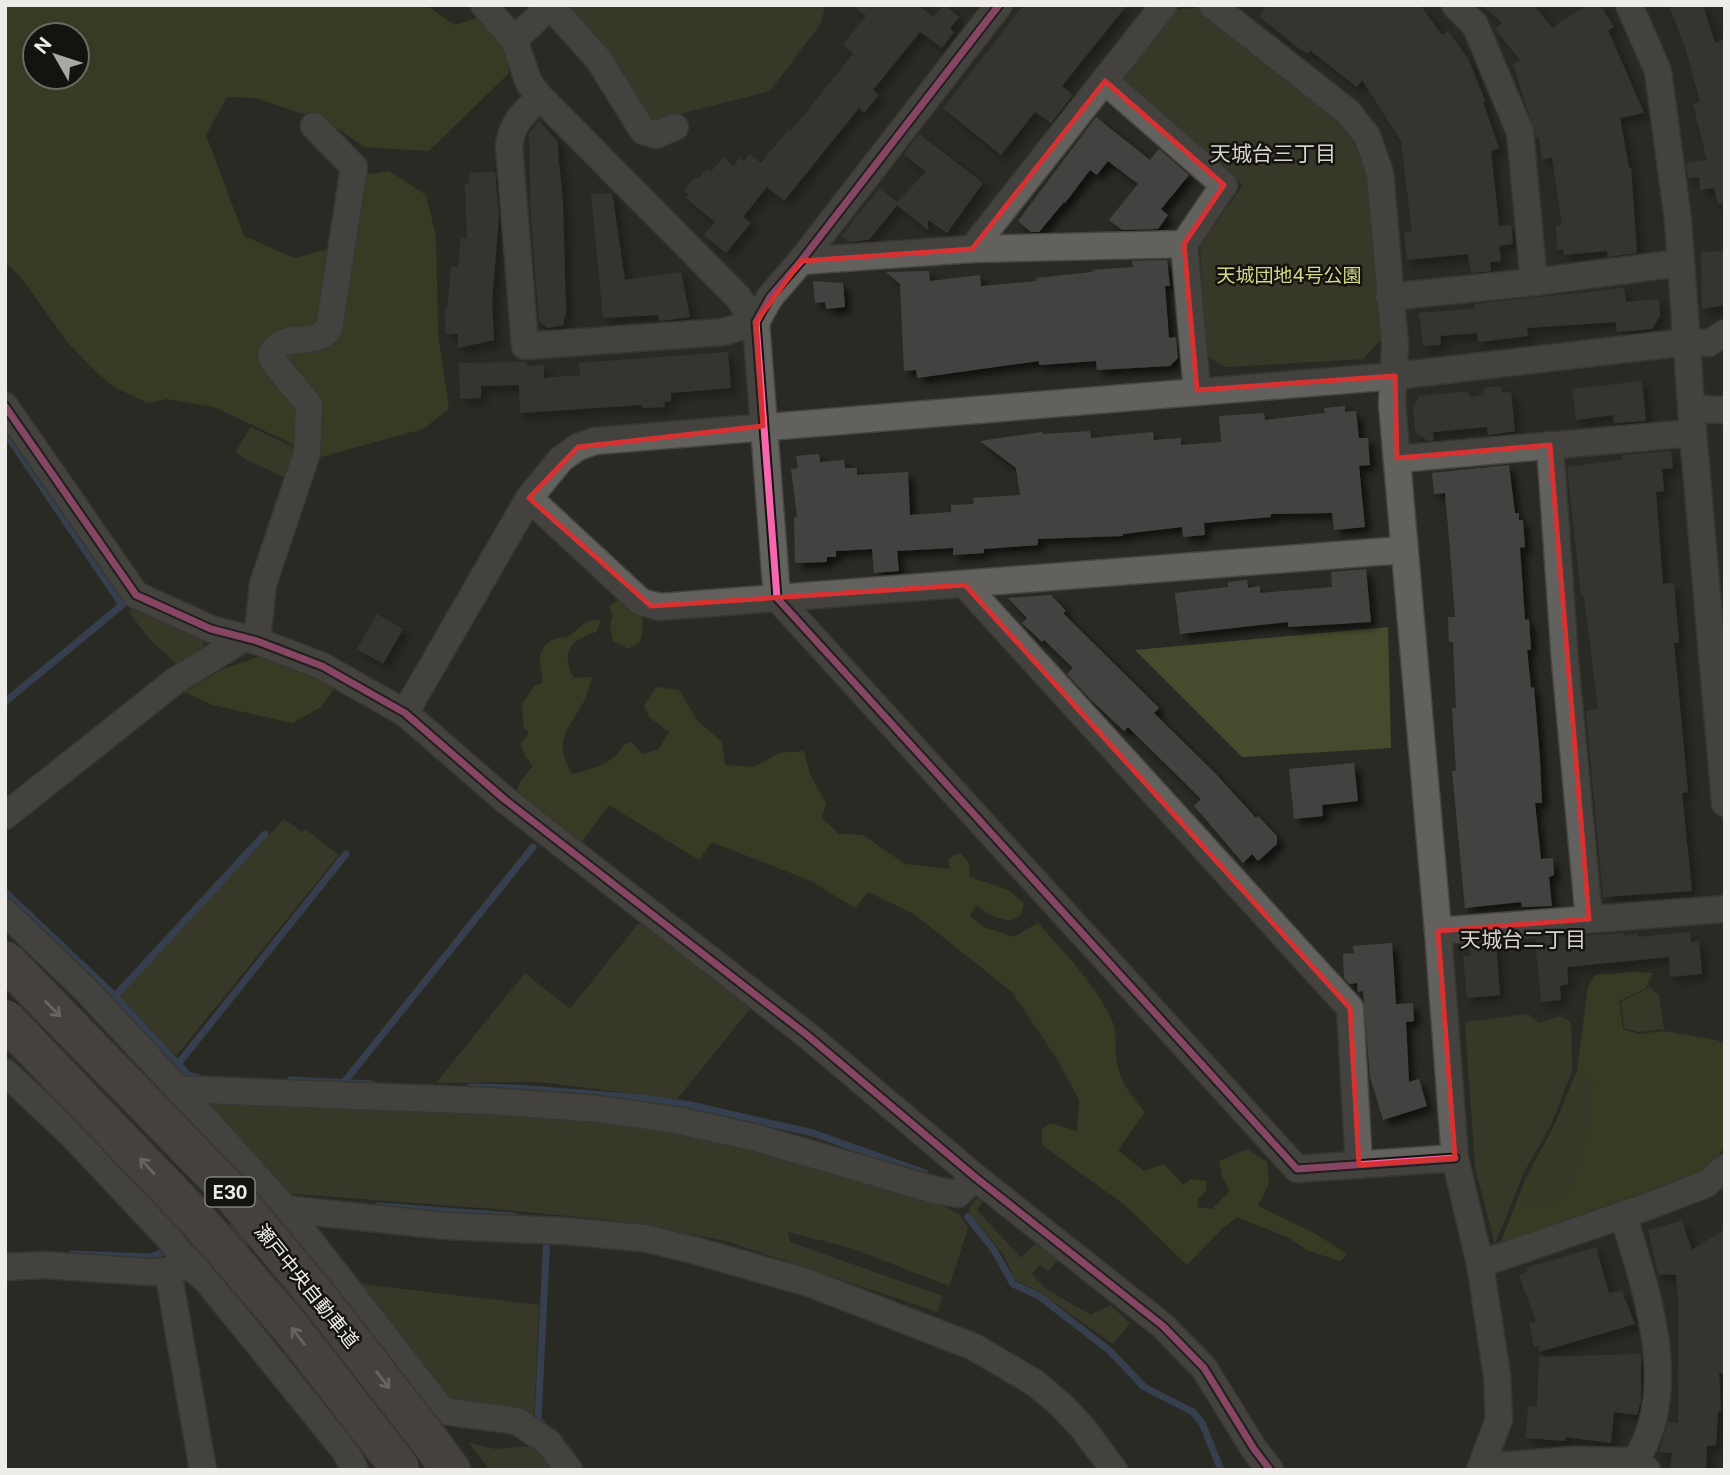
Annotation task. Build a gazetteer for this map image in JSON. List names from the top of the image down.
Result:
{
  "streets": {
    "highway": ["E30", "瀬戸中央自動車道"]
  },
  "districts": ["天城台三丁目", "天城台二丁目"],
  "parks": ["天城団地4号公園"],
  "north": "top left"
}
